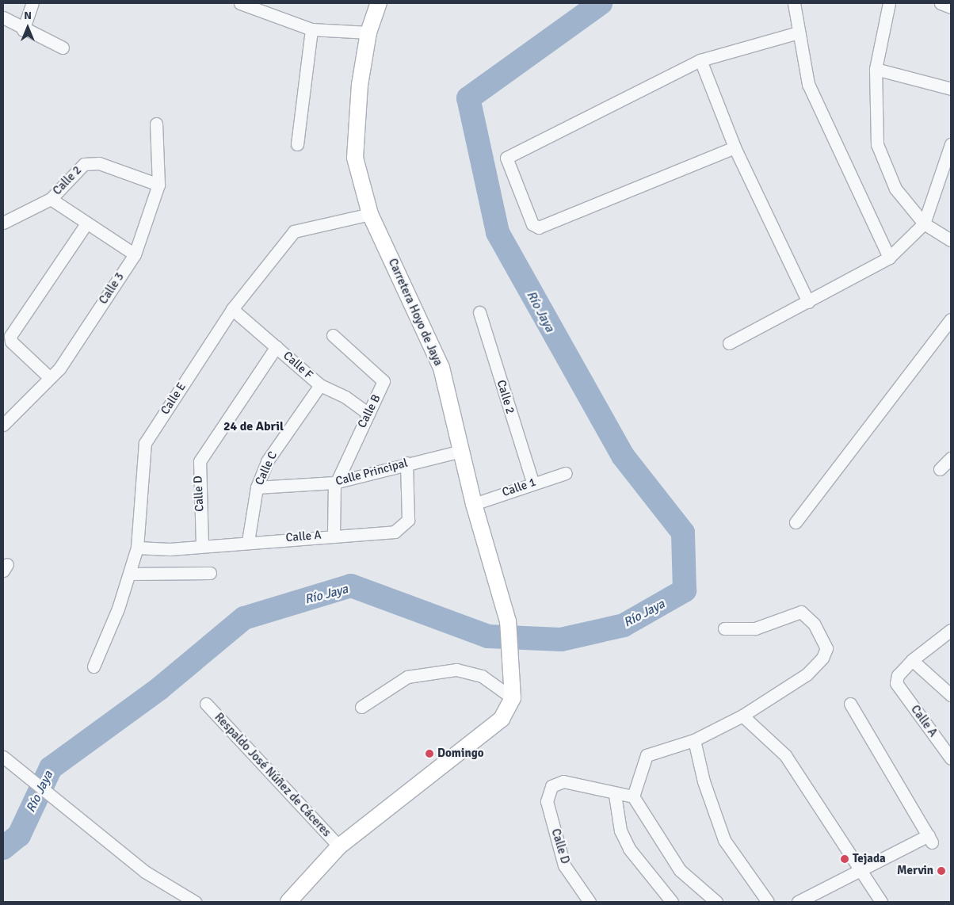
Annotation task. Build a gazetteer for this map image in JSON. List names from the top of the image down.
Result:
{
  "streets": {
    "street": [
      "Calle 2",
      "Calle 3",
      "Carretera Hoyo de Jaya",
      "Calle F",
      "Calle E",
      "Calle B",
      "Calle C",
      "Calle Principal",
      "Calle 1",
      "Calle D",
      "Calle A",
      "Respaldo José Núñez de Cáceres"
    ]
  },
  "crossings": [
    ["Calle 2", "Calle 3"],
    ["Calle 2", "Calle 1"],
    ["Carretera Hoyo de Jaya", "Calle E"],
    ["Carretera Hoyo de Jaya", "Calle Principal"],
    ["Carretera Hoyo de Jaya", "Calle 1"],
    ["Calle F", "Calle E"],
    ["Calle F", "Calle B"],
    ["Calle F", "Calle C"],
    ["Calle F", "Calle D"],
    ["Calle E", "Calle A"],
    ["Calle B", "Calle Principal"],
    ["Calle B", "Calle A"],
    ["Calle C", "Calle Principal"],
    ["Calle C", "Calle A"],
    ["Calle Principal", "Calle A"],
    ["Calle D", "Calle A"]
  ],
  "districts": ["24 de Abril"],
  "water": ["Río Jaya"],
  "places": ["Domingo", "Tejada", "Mervin"],
  "north": "top"
}
